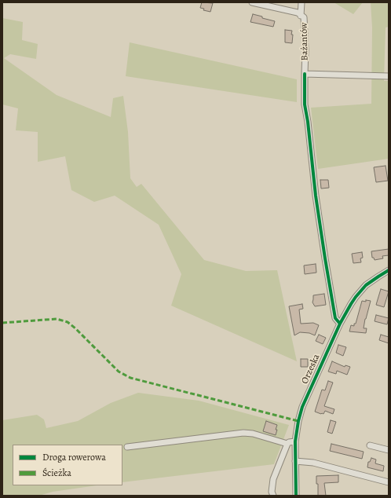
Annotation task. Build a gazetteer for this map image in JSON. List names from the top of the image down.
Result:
{
  "streets": {
    "street": ["Bażantów", "Orzeska"]
  },
  "legend": ["Droga rowerowa", "Ścieżka"]
}
